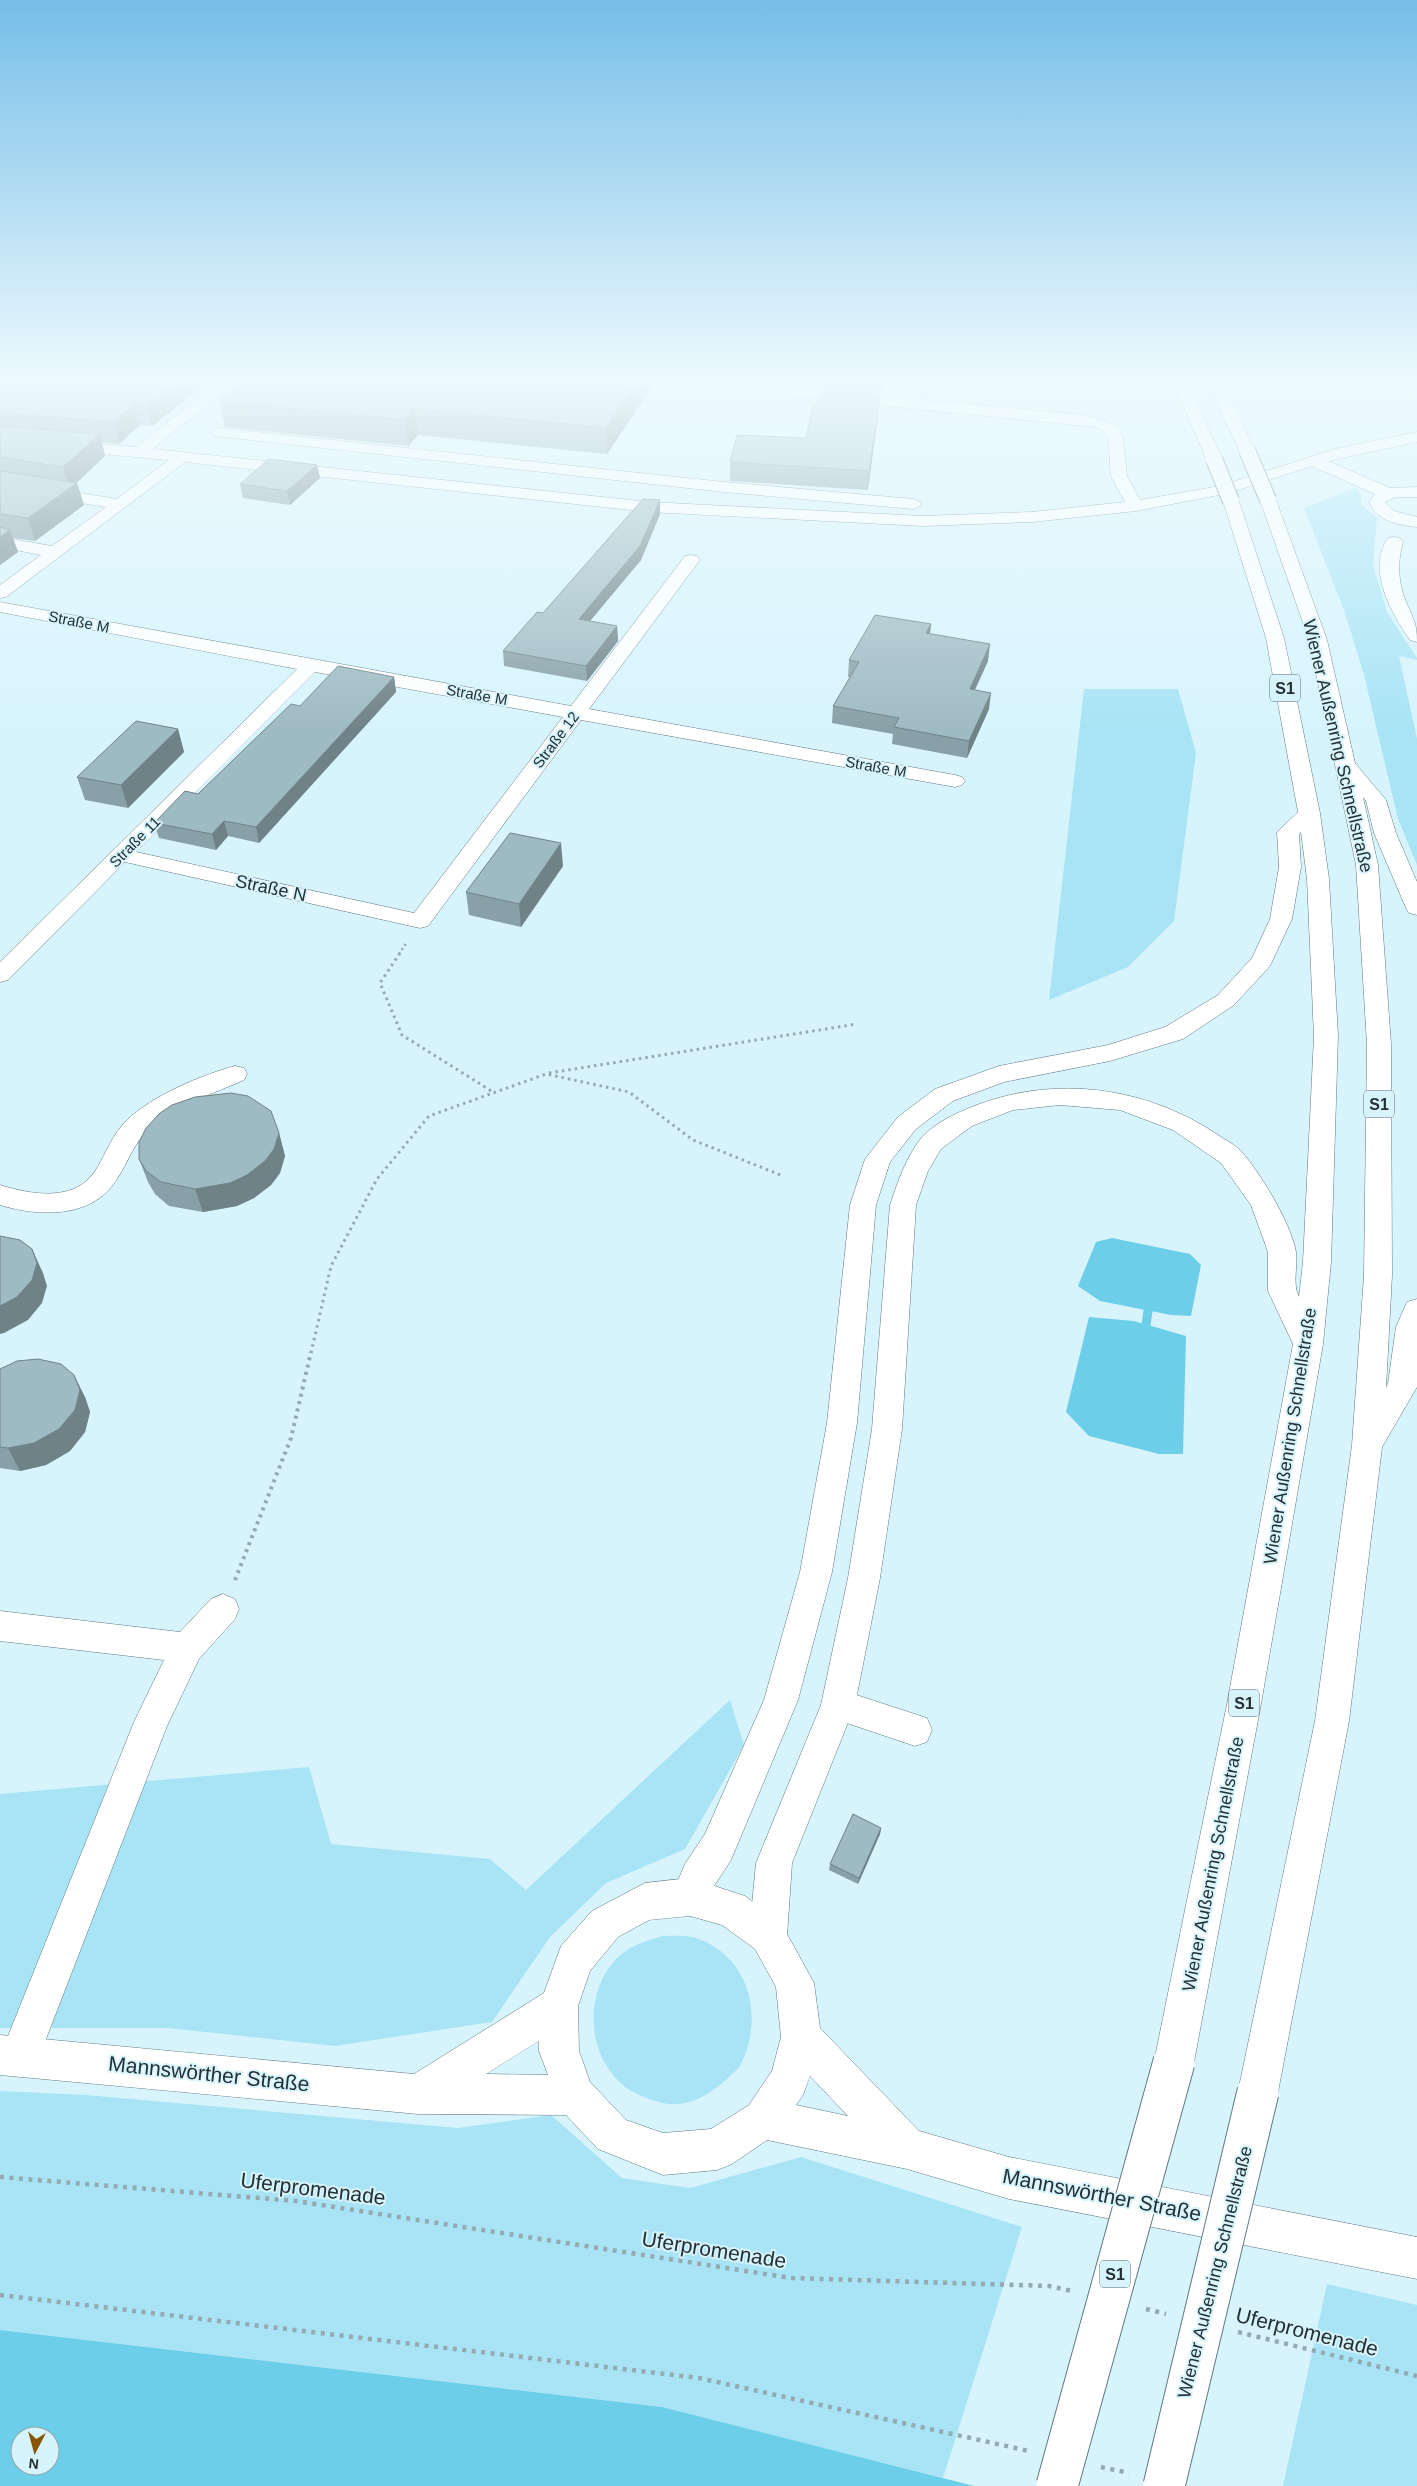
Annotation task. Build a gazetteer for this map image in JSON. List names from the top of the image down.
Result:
{
  "streets": {
    "main road": [
      "Straße M",
      "S1",
      "Straße 12",
      "Wiener Außenring Schnellstraße",
      "Straße 11",
      "Straße N",
      "Mannswörther Straße"
    ],
    "path": ["Uferpromenade"]
  },
  "crossings": [
    ["Straße M", "Straße 12"],
    ["Straße M", "Straße 11"],
    ["Straße 12", "Straße N"],
    ["Straße 11", "Straße N"]
  ],
  "north": "bottom"
}
